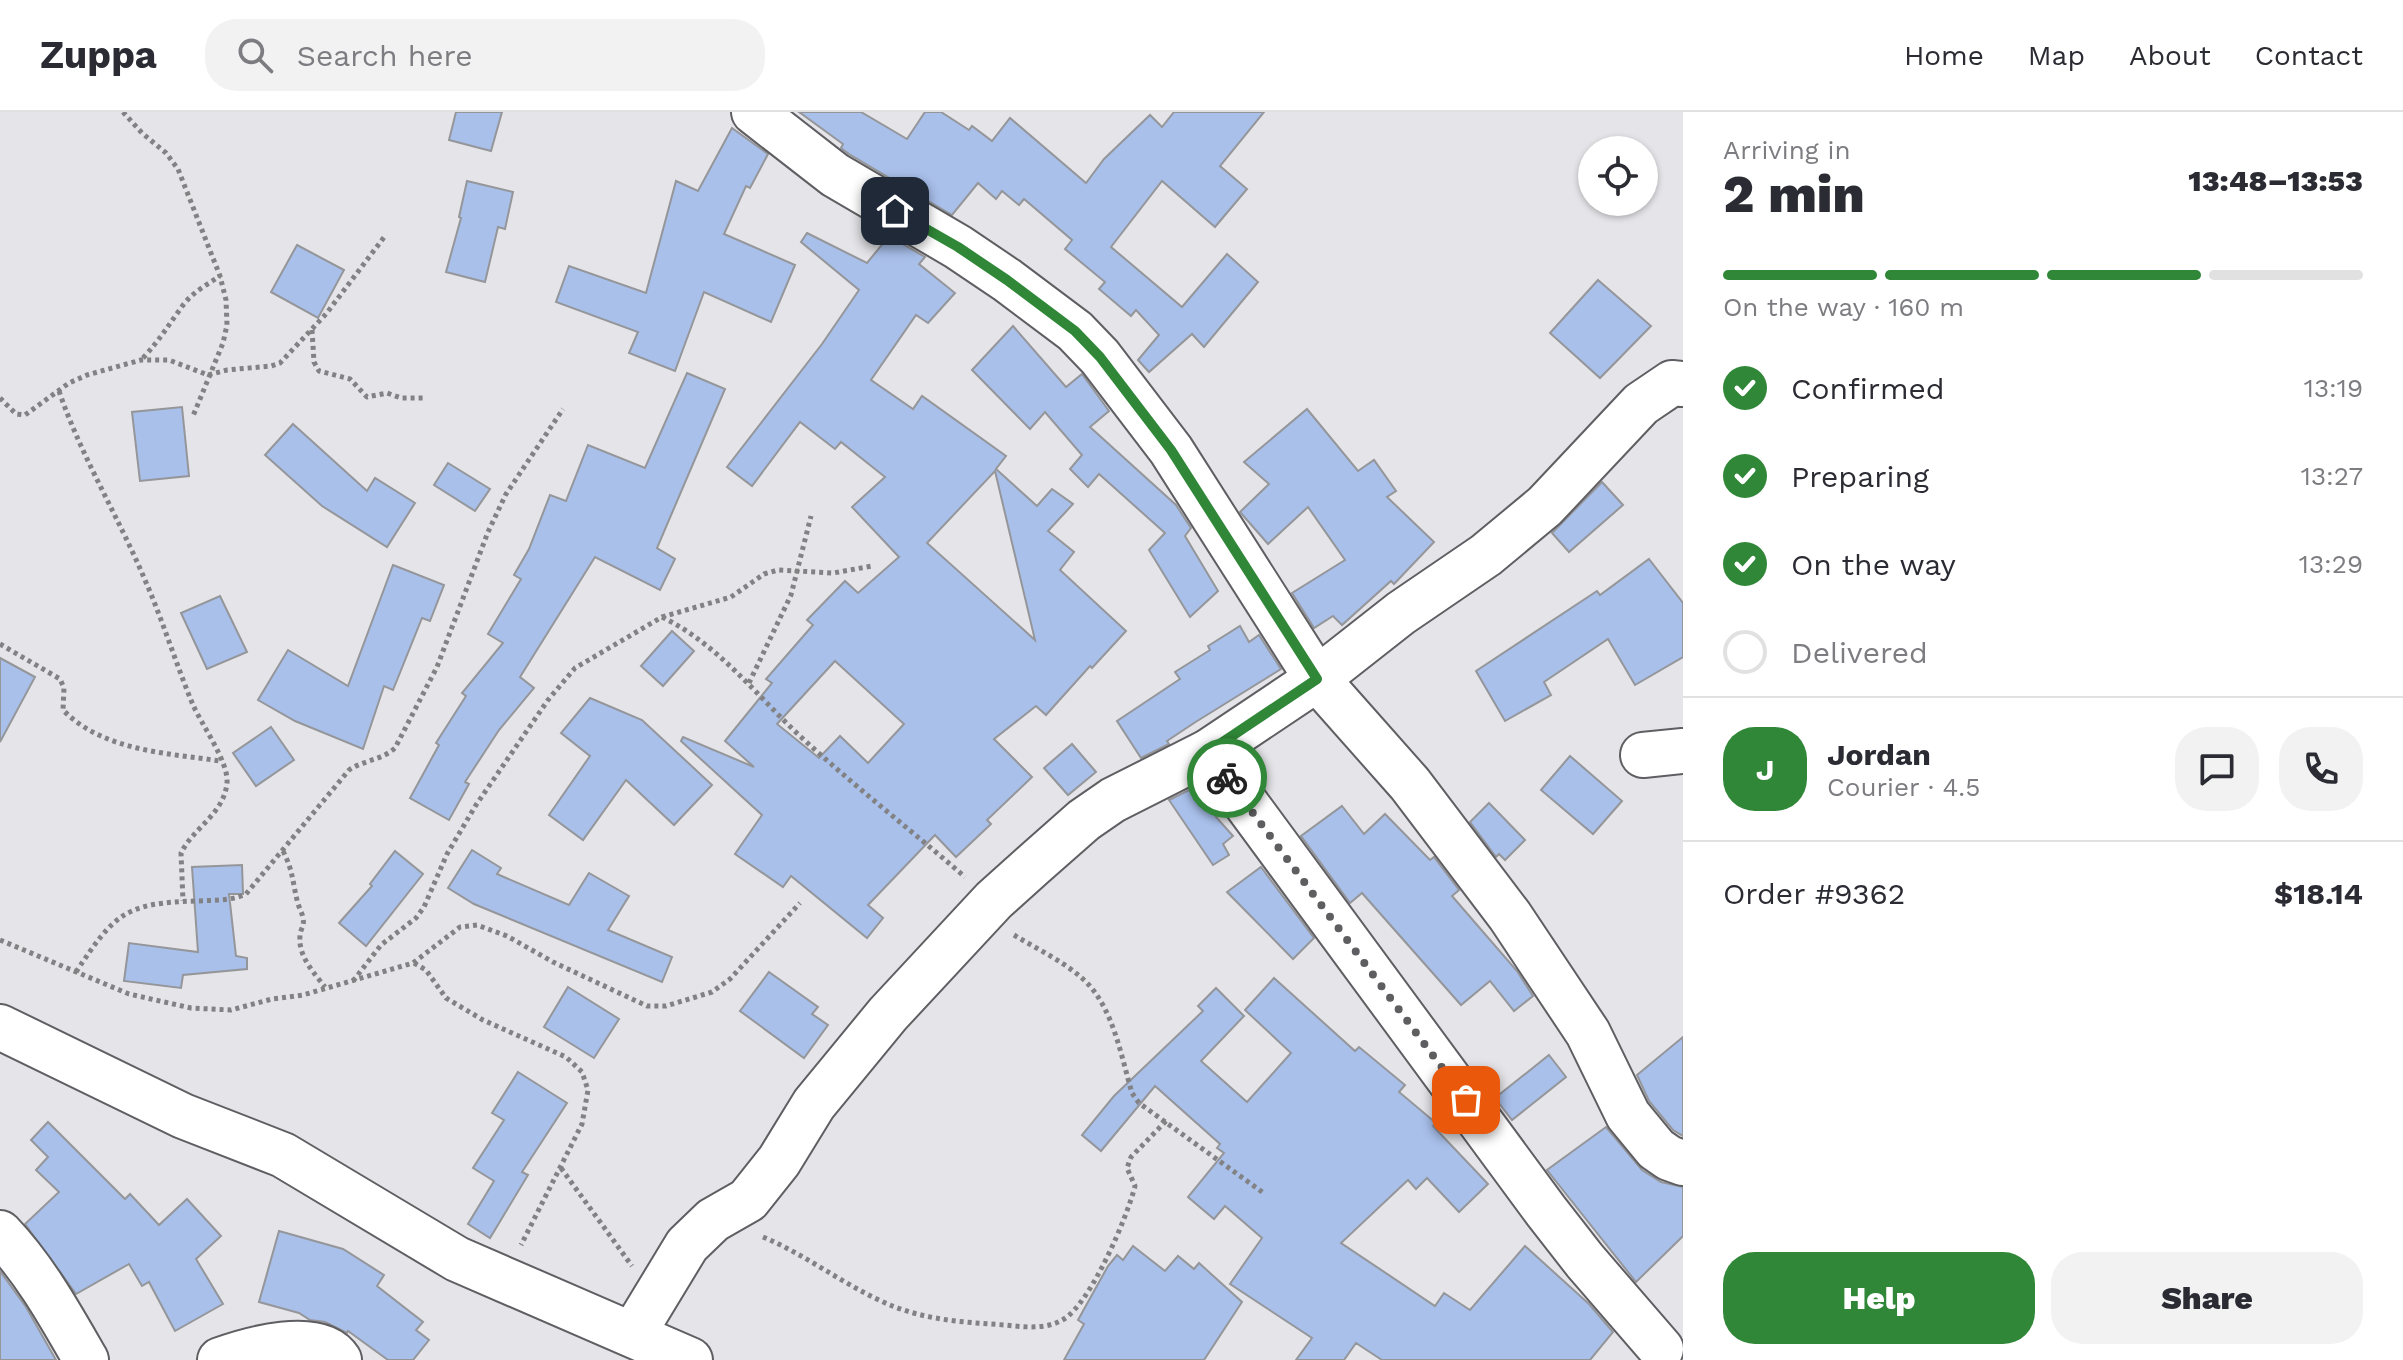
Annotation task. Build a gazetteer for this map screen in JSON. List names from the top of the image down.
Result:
{
  "page": {
    "header": "Zuppa",
    "search": "Search here",
    "nav": [
      "Home",
      "Map",
      "About",
      "Contact"
    ],
    "heading": ["2 min", "Arriving in", "13:48–13:53"],
    "panel": [
      "Jordan",
      "Courier · 4.5",
      "Order #9362",
      "$18.14"
    ],
    "bar": "On the way · 160 m",
    "list": [
      ["Confirmed", "13:19"],
      ["Preparing", "13:27"],
      ["On the way", "13:29"],
      "Delivered"
    ],
    "round": "J",
    "buttons": ["Help", "Share"]
  }
}
